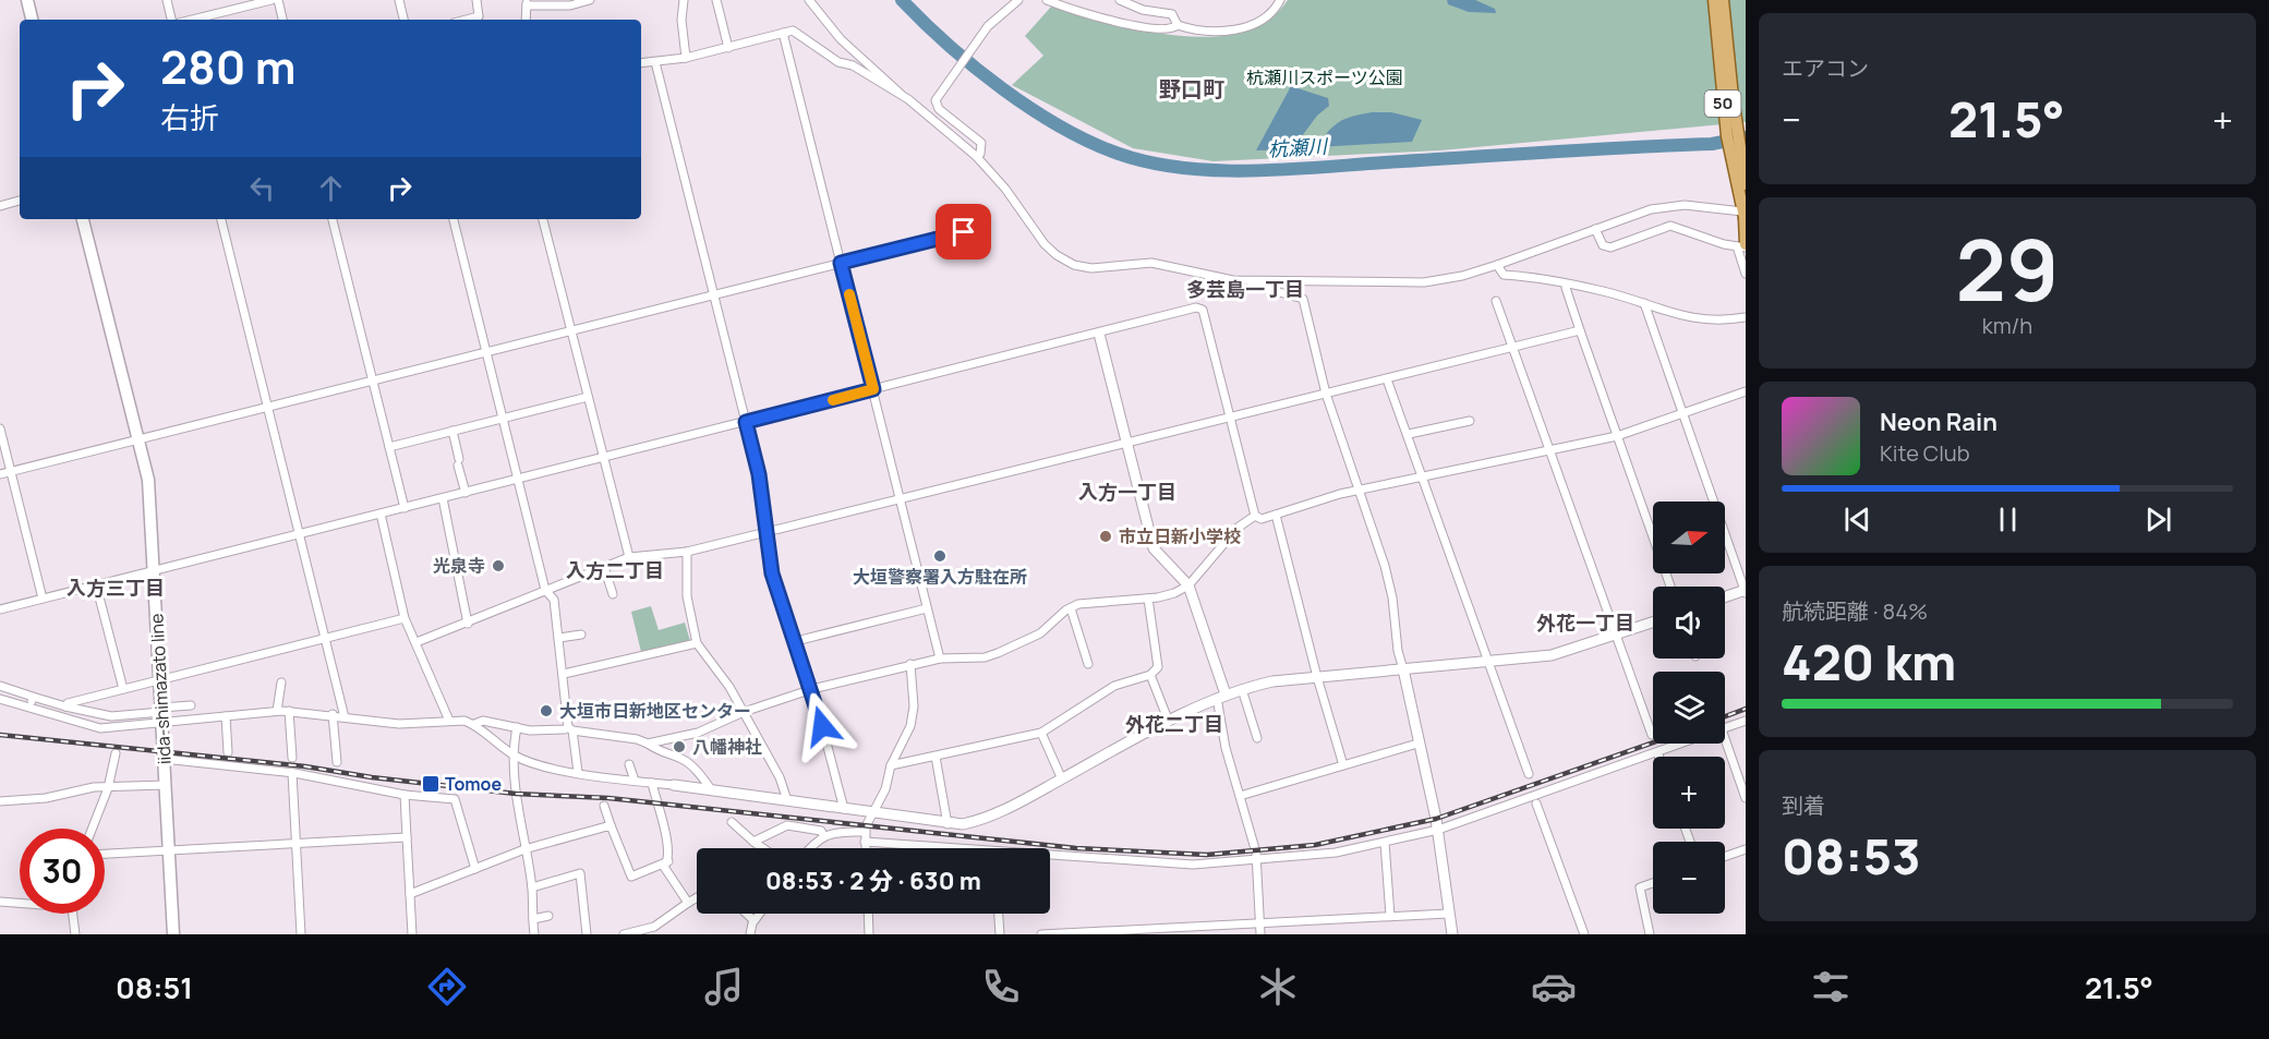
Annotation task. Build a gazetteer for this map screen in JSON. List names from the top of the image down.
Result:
{
  "streets": {
    "main road": ["50", "iida-shimazato line"]
  },
  "districts": [
    "野口町",
    "多芸島一丁目",
    "入方一丁目",
    "入方二丁目",
    "入方三丁目",
    "外花一丁目",
    "外花二丁目"
  ],
  "water": ["杭瀬川"],
  "parks": ["杭瀬川スポーツ公園"],
  "places": {
    "other": [
      "市立日新小学校",
      "大垣警察署入方駐在所",
      "光泉寺",
      "大垣市日新地区センター",
      "八幡神社"
    ],
    "transit": ["Tomoe"]
  },
  "north": "right",
  "page": {
    "tile": [
      "エアコン",
      ["29", "km/h"],
      ["航続距離 · 84%", "420 km"],
      ["到着", "08:53"]
    ],
    "turn": ["280 m", "右折"],
    "heat": ["−", "21.5°", "+"],
    "song": ["Neon Rain", "Kite Club"],
    "map_buttons": ["+", "−"],
    "limit": "30",
    "trip": "08:53 · 2 分 · 630 m",
    "tabs": ["08:51", "21.5°"]
  }
}
